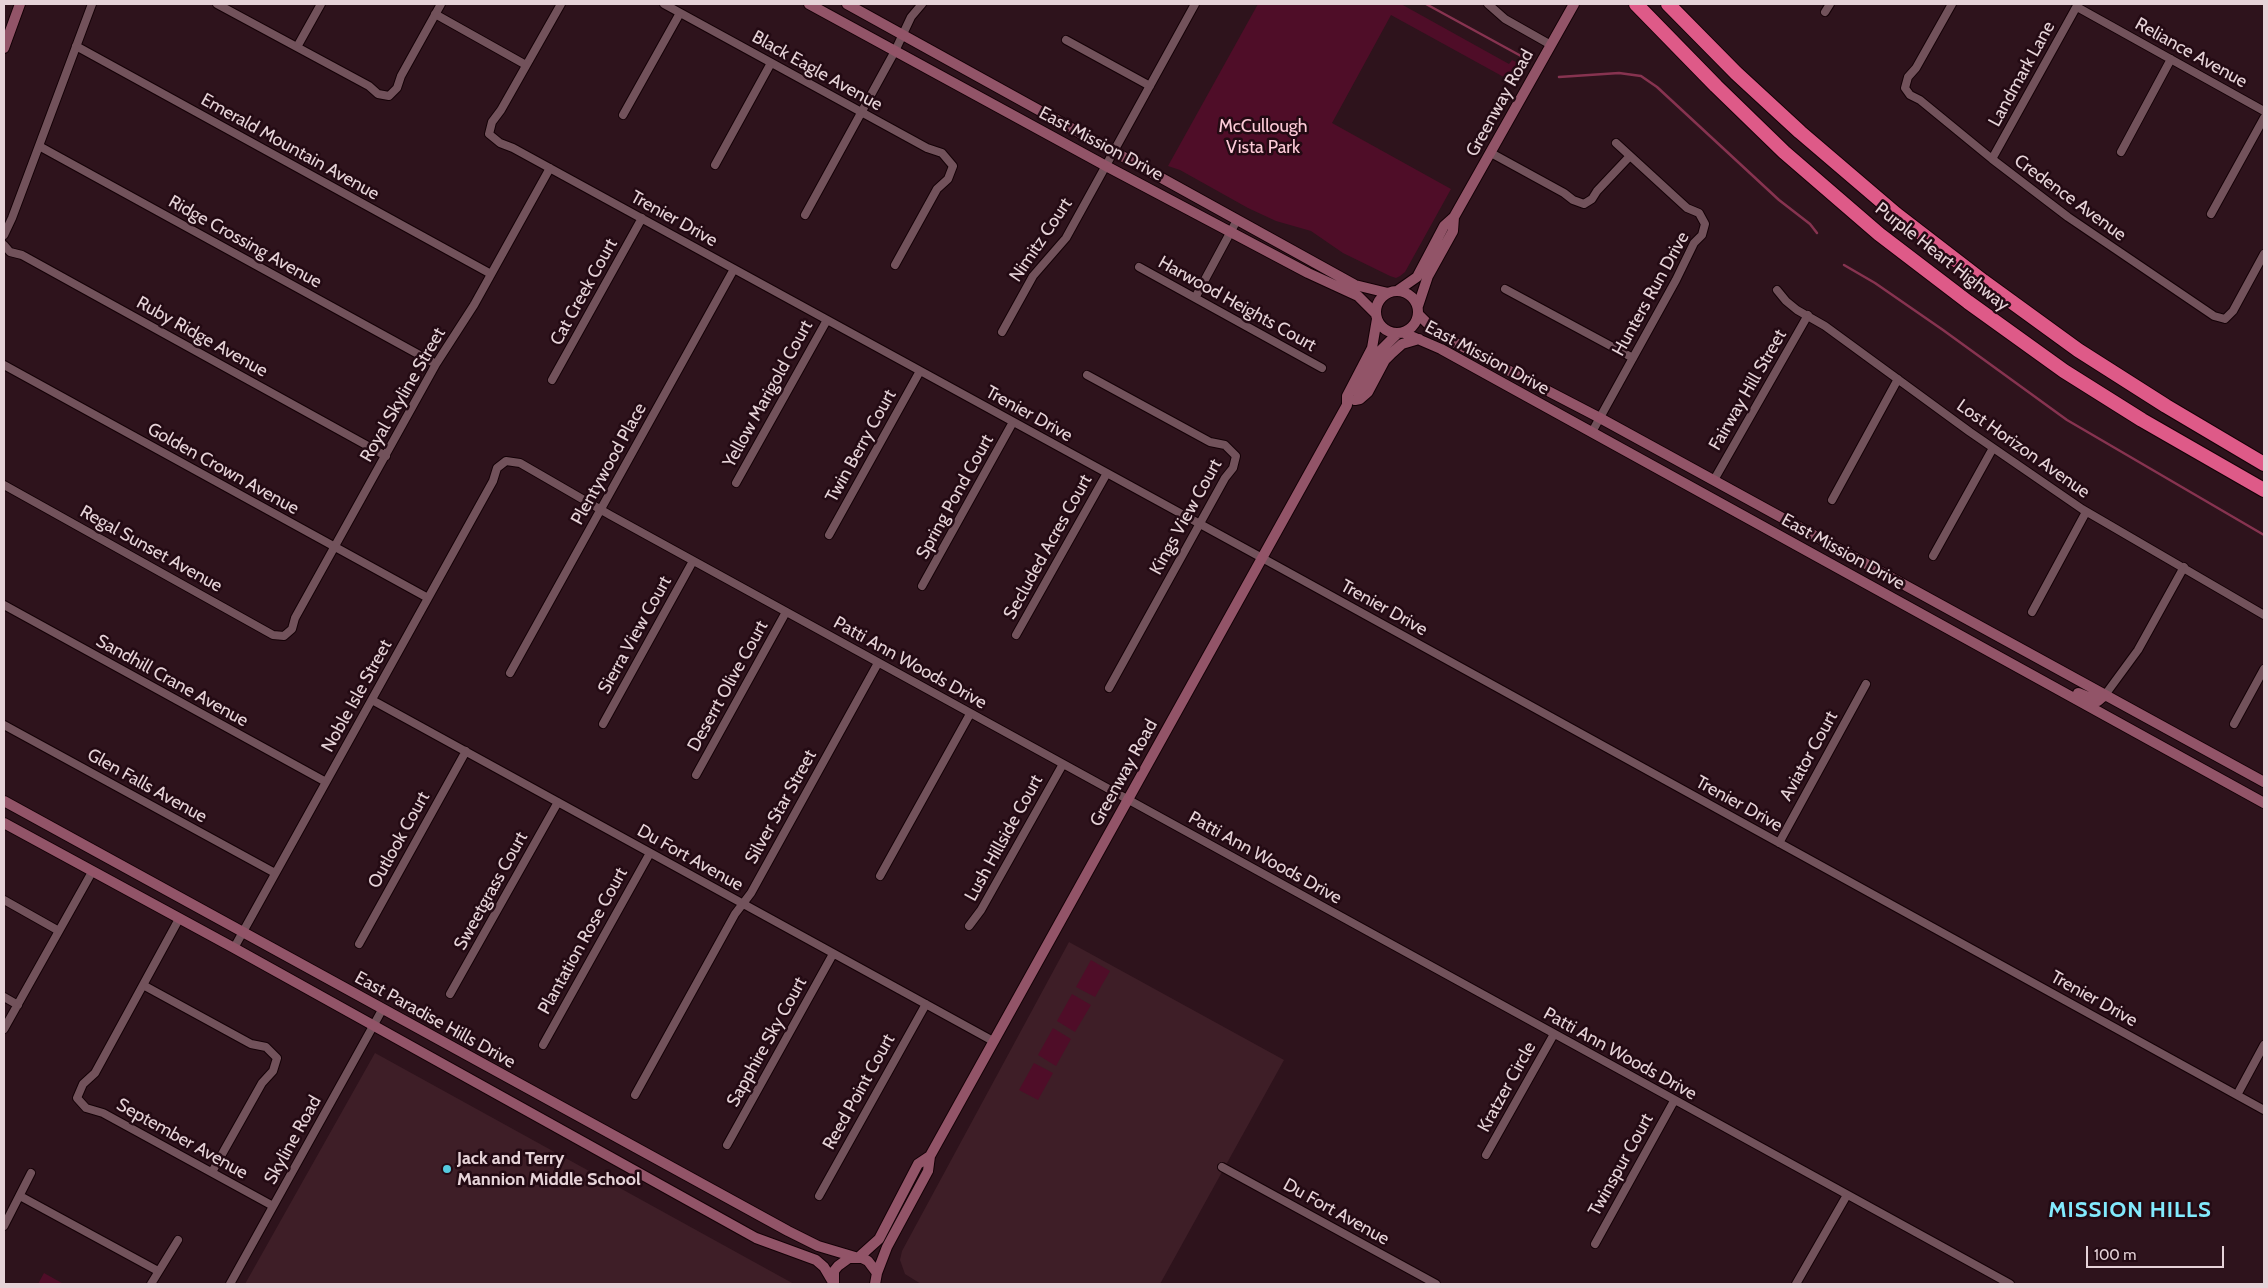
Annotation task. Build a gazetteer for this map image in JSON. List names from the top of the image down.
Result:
{
  "streets": {
    "highway": ["Purple Heart Highway"],
    "street": [
      "Reliance Avenue",
      "Black Eagle Avenue",
      "Landmark Lane",
      "Greenway Road",
      "East Mission Drive",
      "Emerald Mountain Avenue",
      "Credence Avenue",
      "Trenier Drive",
      "Nimitz Court",
      "Ridge Crossing Avenue",
      "Cat Creek Court",
      "Hunters Run Drive",
      "Harwood Heights Court",
      "Ruby Ridge Avenue",
      "Fairway Hill Street",
      "Yellow Marigold Court",
      "Royal Skyline Street",
      "Twin Berry Court",
      "Lost Horizon Avenue",
      "Plentywood Place",
      "Golden Crown Avenue",
      "Spring Pond Court",
      "Kings View Court",
      "Secluded Acres Court",
      "Regal Sunset Avenue",
      "Sierra View Court",
      "Patti Ann Woods Drive",
      "Sandhill Crane Avenue",
      "Deserrt Olive Court",
      "Noble Isle Street",
      "Aviator Court",
      "Glen Falls Avenue",
      "Silver Star Street",
      "Lush Hillside Court",
      "Outlook Court",
      "Du Fort Avenue",
      "Sweetgrass Court",
      "Plantation Rose Court",
      "East Paradise Hills Drive",
      "Sapphire Sky Court",
      "Kratzer Circle",
      "Reed Point Court",
      "September Avenue",
      "Skyline Road",
      "Twinspur Court"
    ]
  },
  "crossings": [
    ["Reliance Avenue", "Landmark Lane"],
    ["Landmark Lane", "Credence Avenue"],
    ["Greenway Road", "East Mission Drive"],
    ["Greenway Road", "Trenier Drive"],
    ["Greenway Road", "Patti Ann Woods Drive"],
    ["Greenway Road", "Du Fort Avenue"],
    ["Greenway Road", "East Paradise Hills Drive"],
    ["East Mission Drive", "Nimitz Court"],
    ["East Mission Drive", "Hunters Run Drive"],
    ["East Mission Drive", "Fairway Hill Street"],
    ["Emerald Mountain Avenue", "Royal Skyline Street"],
    ["Trenier Drive", "Cat Creek Court"],
    ["Trenier Drive", "Yellow Marigold Court"],
    ["Trenier Drive", "Royal Skyline Street"],
    ["Trenier Drive", "Twin Berry Court"],
    ["Trenier Drive", "Plentywood Place"],
    ["Trenier Drive", "Spring Pond Court"],
    ["Trenier Drive", "Kings View Court"],
    ["Trenier Drive", "Secluded Acres Court"],
    ["Trenier Drive", "Aviator Court"],
    ["Ridge Crossing Avenue", "Royal Skyline Street"],
    ["Ruby Ridge Avenue", "Royal Skyline Street"],
    ["Fairway Hill Street", "Lost Horizon Avenue"],
    ["Royal Skyline Street", "Golden Crown Avenue"],
    ["Royal Skyline Street", "Regal Sunset Avenue"],
    ["Plentywood Place", "Patti Ann Woods Drive"],
    ["Golden Crown Avenue", "Noble Isle Street"],
    ["Sierra View Court", "Patti Ann Woods Drive"],
    ["Patti Ann Woods Drive", "Deserrt Olive Court"],
    ["Patti Ann Woods Drive", "Noble Isle Street"],
    ["Patti Ann Woods Drive", "Silver Star Street"],
    ["Patti Ann Woods Drive", "Lush Hillside Court"],
    ["Patti Ann Woods Drive", "Kratzer Circle"],
    ["Patti Ann Woods Drive", "Twinspur Court"],
    ["Sandhill Crane Avenue", "Noble Isle Street"],
    ["Noble Isle Street", "Glen Falls Avenue"],
    ["Noble Isle Street", "Du Fort Avenue"],
    ["Noble Isle Street", "East Paradise Hills Drive"],
    ["Silver Star Street", "Du Fort Avenue"],
    ["Outlook Court", "Du Fort Avenue"],
    ["Du Fort Avenue", "Sweetgrass Court"],
    ["Du Fort Avenue", "Plantation Rose Court"],
    ["Du Fort Avenue", "Sapphire Sky Court"],
    ["Du Fort Avenue", "Reed Point Court"],
    ["East Paradise Hills Drive", "Skyline Road"],
    ["September Avenue", "Skyline Road"]
  ],
  "districts": ["MISSION HILLS"],
  "parks": ["McCullough Vista Park"],
  "places": ["Jack and Terry Mannion Middle School"],
  "scale_bar": "100 m"
}
